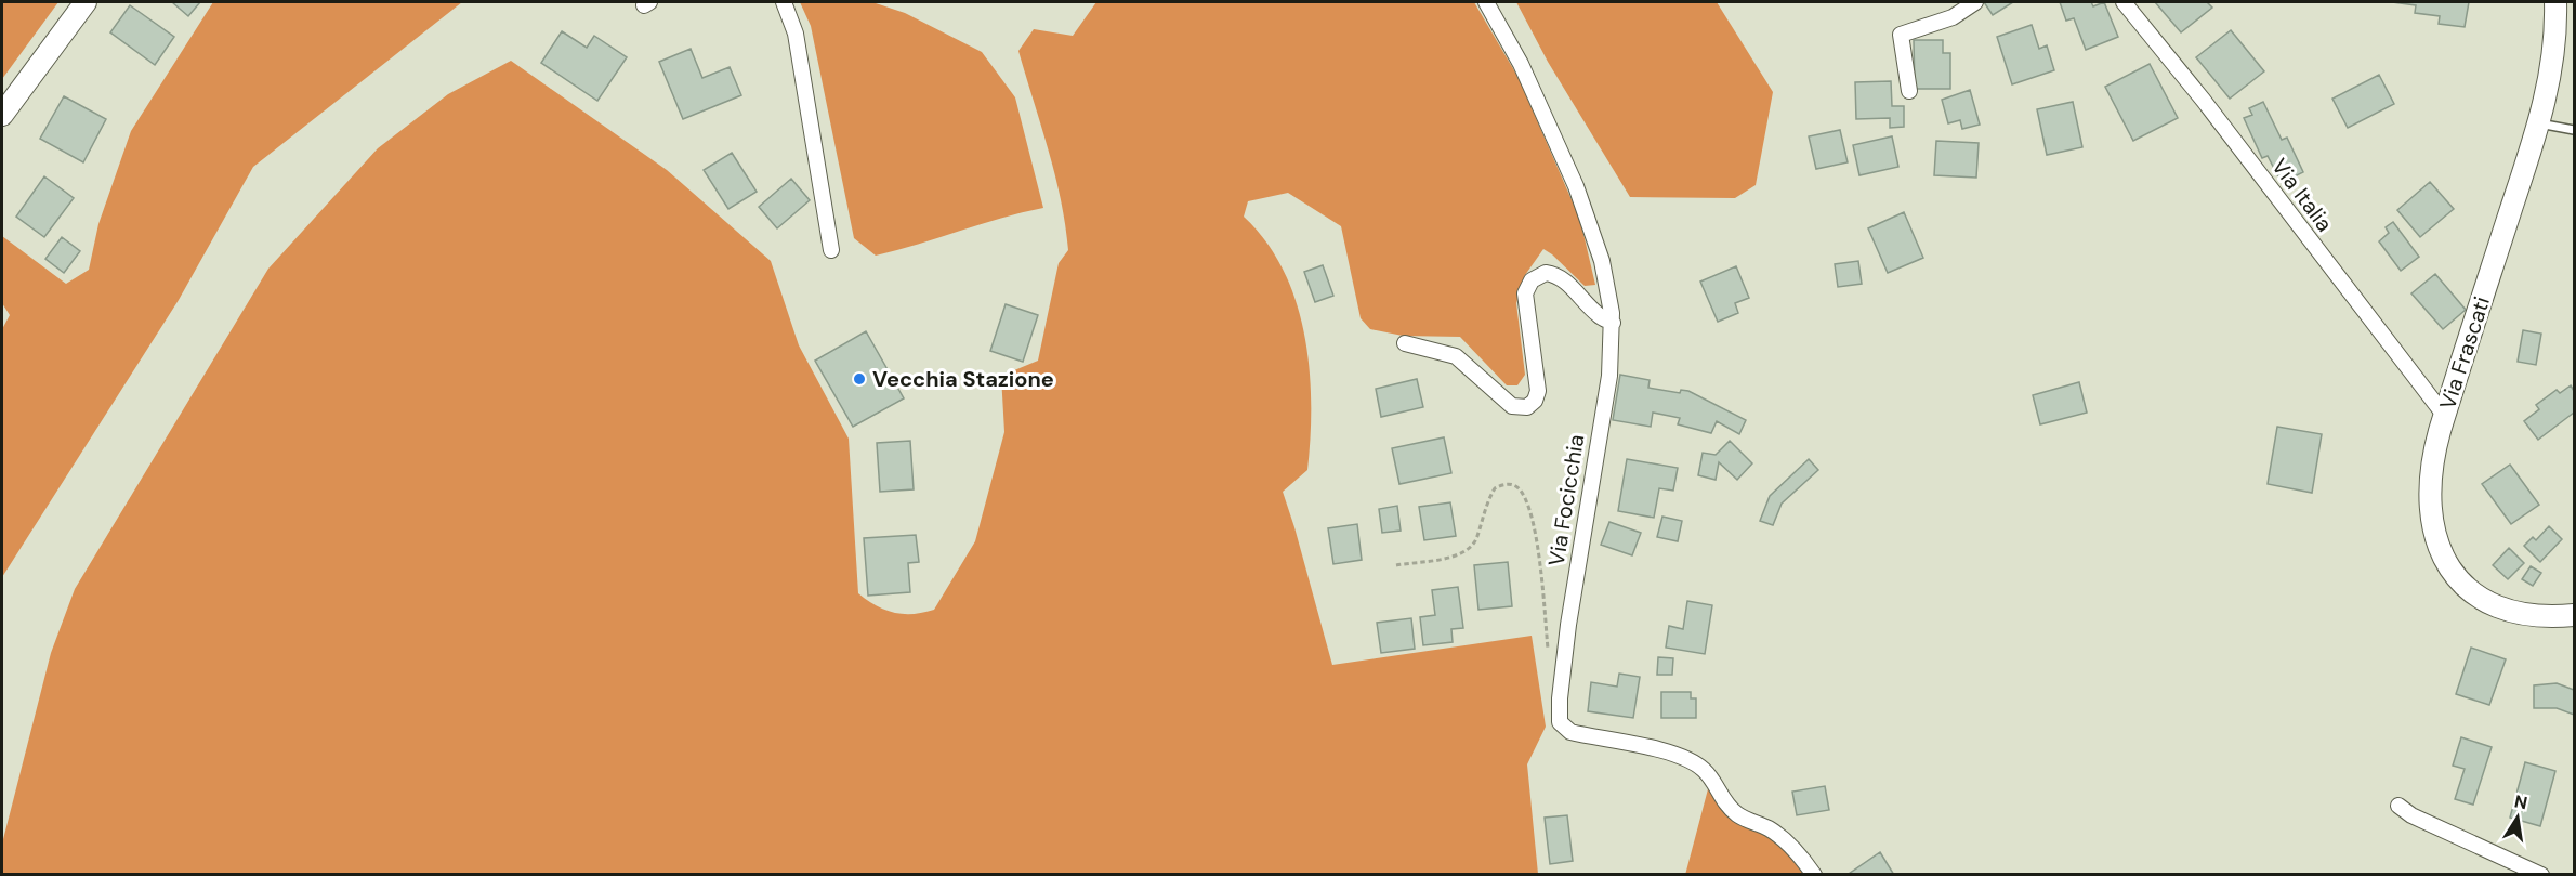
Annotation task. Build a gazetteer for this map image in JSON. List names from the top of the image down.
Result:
{
  "streets": {
    "main road": ["Via Frascati"],
    "street": ["Via Italia", "Via Focicchia"]
  },
  "crossings": [
    ["Via Italia", "Via Frascati"]
  ],
  "places": ["Vecchia Stazione"],
  "north": "top"
}
